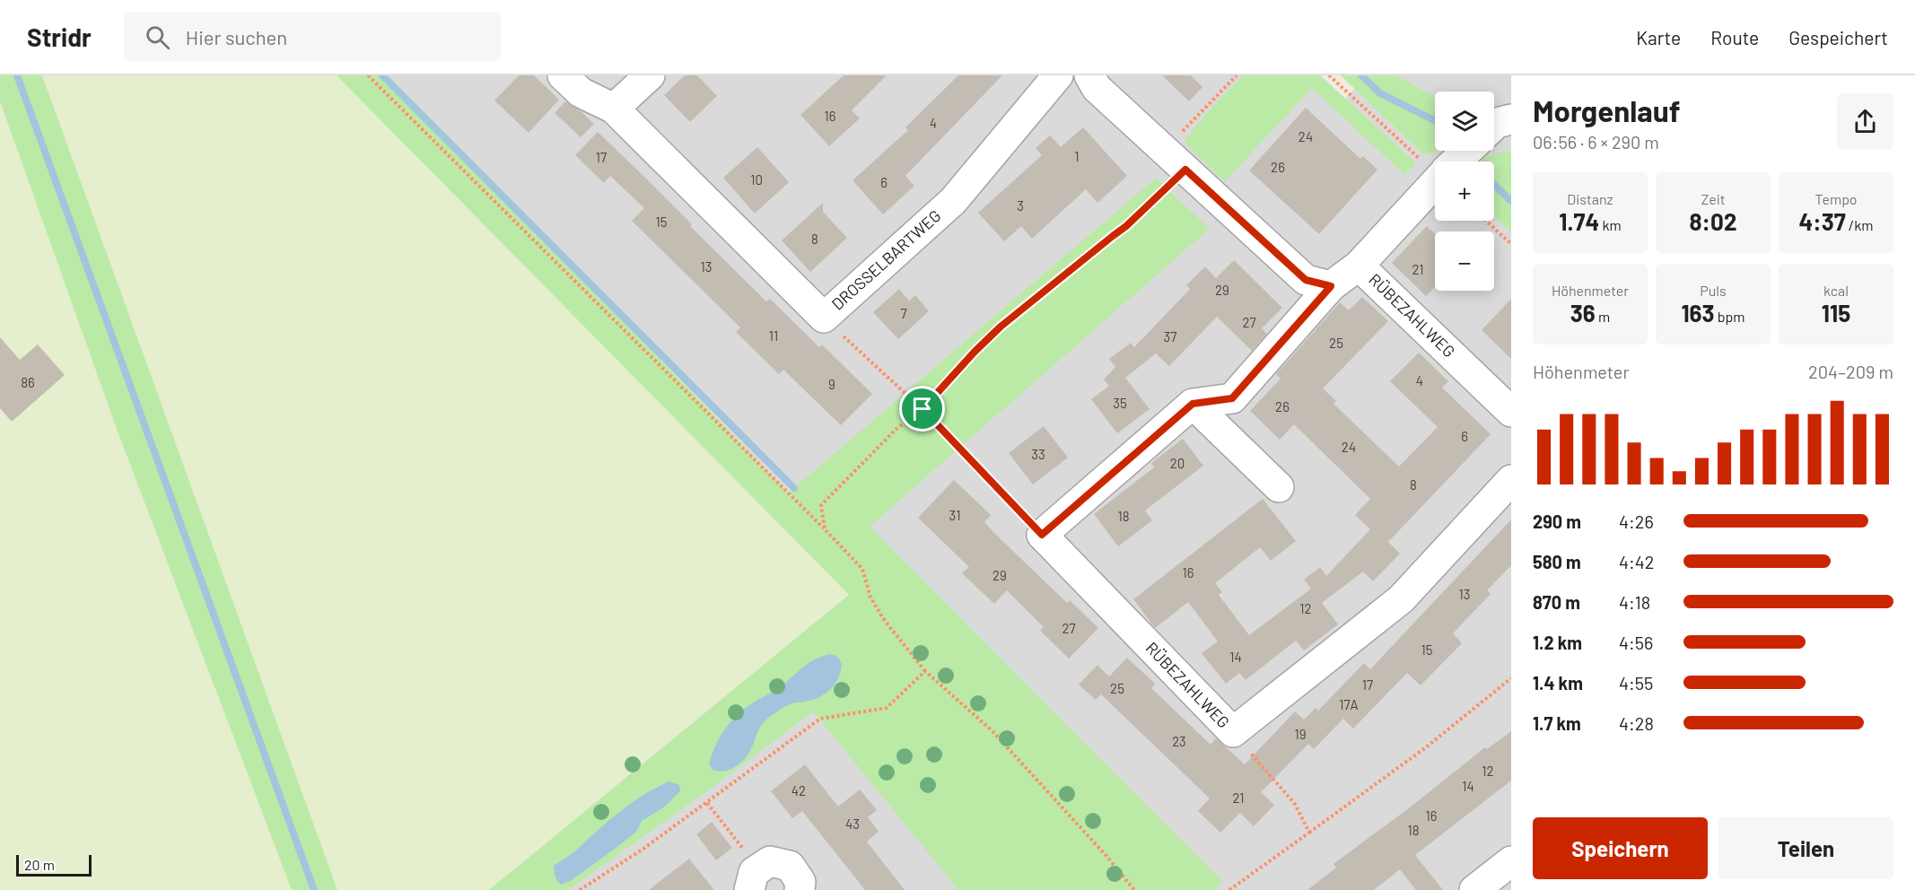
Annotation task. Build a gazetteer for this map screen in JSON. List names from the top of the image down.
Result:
{
  "streets": {
    "street": ["DROSSELBARTWEG", "RÜBEZAHLWEG"]
  },
  "house_numbers": [
    "16",
    "4",
    "24",
    "1",
    "17",
    "26",
    "10",
    "6",
    "3",
    "15",
    "8",
    "13",
    "21",
    "29",
    "7",
    "27",
    "11",
    "37",
    "25",
    "4",
    "86",
    "9",
    "35",
    "26",
    "6",
    "24",
    "33",
    "20",
    "8",
    "31",
    "18",
    "16",
    "29",
    "13",
    "12",
    "27",
    "15",
    "14",
    "17",
    "25",
    "17A",
    "19",
    "23",
    "12",
    "14",
    "42",
    "21",
    "16",
    "43",
    "18"
  ],
  "scale_bar": "20 m",
  "page": {
    "header": "Stridr",
    "search": "Hier suchen",
    "nav": ["Karte", "Route", "Gespeichert"],
    "heading": ["Morgenlauf", "06:56 · 6 × 290 m"],
    "map_buttons": ["+", "−"],
    "stats": [
      ["Distanz", "1.74 km"],
      ["Zeit", "8:02"],
      ["Tempo", "4:37 /km"],
      ["Höhenmeter", "36 m"],
      ["Puls", "163 bpm"],
      ["kcal", "115"]
    ],
    "chart": ["Höhenmeter", "204–209 m"],
    "list": [
      {
        "name": "290 m",
        "note": "4:26"
      },
      {
        "name": "580 m",
        "note": "4:42"
      },
      {
        "name": "870 m",
        "note": "4:18"
      },
      {
        "name": "1.2 km",
        "note": "4:56"
      },
      {
        "name": "1.4 km",
        "note": "4:55"
      },
      {
        "name": "1.7 km",
        "note": "4:28"
      }
    ],
    "buttons": ["Speichern", "Teilen"],
    "scale": "20 m"
  }
}
